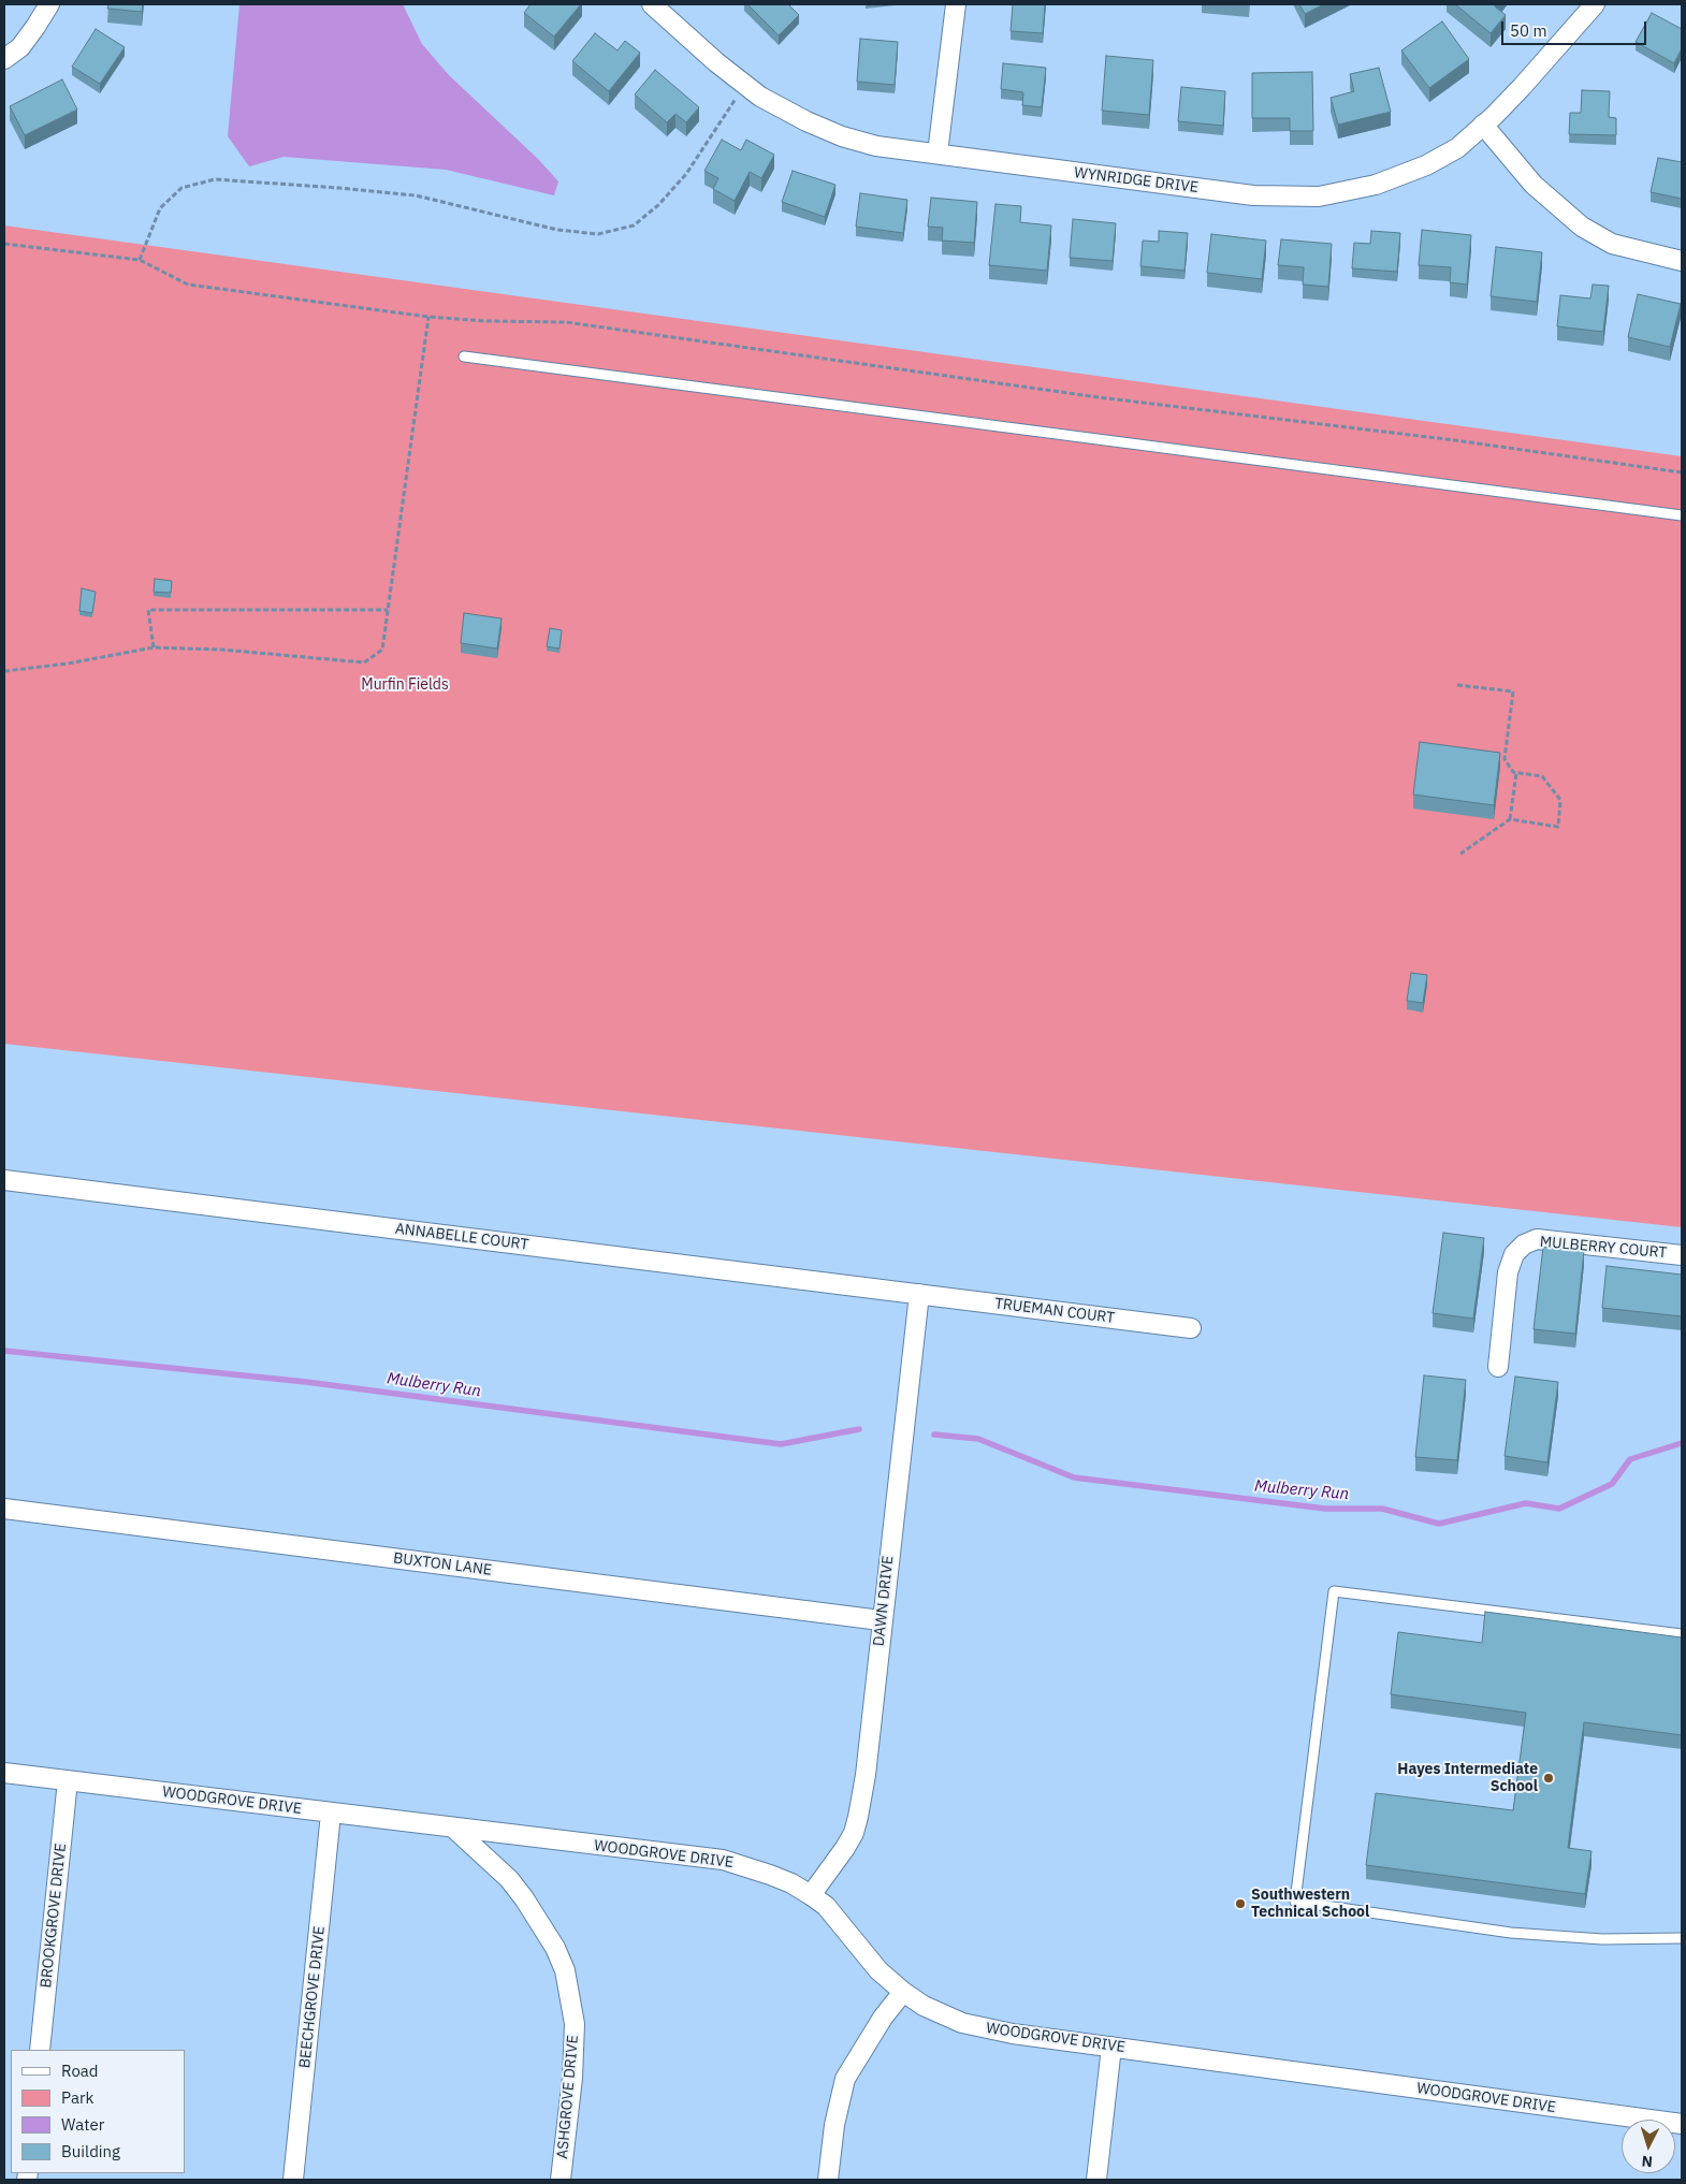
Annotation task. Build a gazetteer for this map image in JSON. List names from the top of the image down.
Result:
{
  "streets": {
    "street": [
      "WYNRIDGE DRIVE",
      "ANNABELLE COURT",
      "MULBERRY COURT",
      "TRUEMAN COURT",
      "BUXTON LANE",
      "DAWN DRIVE",
      "WOODGROVE DRIVE",
      "BROOKGROVE DRIVE",
      "BEECHGROVE DRIVE",
      "ASHGROVE DRIVE"
    ]
  },
  "crossings": [
    ["ANNABELLE COURT", "TRUEMAN COURT"],
    ["ANNABELLE COURT", "DAWN DRIVE"],
    ["TRUEMAN COURT", "DAWN DRIVE"],
    ["BUXTON LANE", "DAWN DRIVE"],
    ["DAWN DRIVE", "WOODGROVE DRIVE"],
    ["WOODGROVE DRIVE", "BROOKGROVE DRIVE"],
    ["WOODGROVE DRIVE", "BEECHGROVE DRIVE"],
    ["WOODGROVE DRIVE", "ASHGROVE DRIVE"]
  ],
  "water": ["Mulberry Run"],
  "parks": ["Murfin Fields"],
  "places": ["Hayes Intermediate School", "Southwestern Technical School"],
  "legend": [
    "Road",
    "Park",
    "Water",
    "Building"
  ],
  "scale_bar": "50 m",
  "north": "bottom"
}
